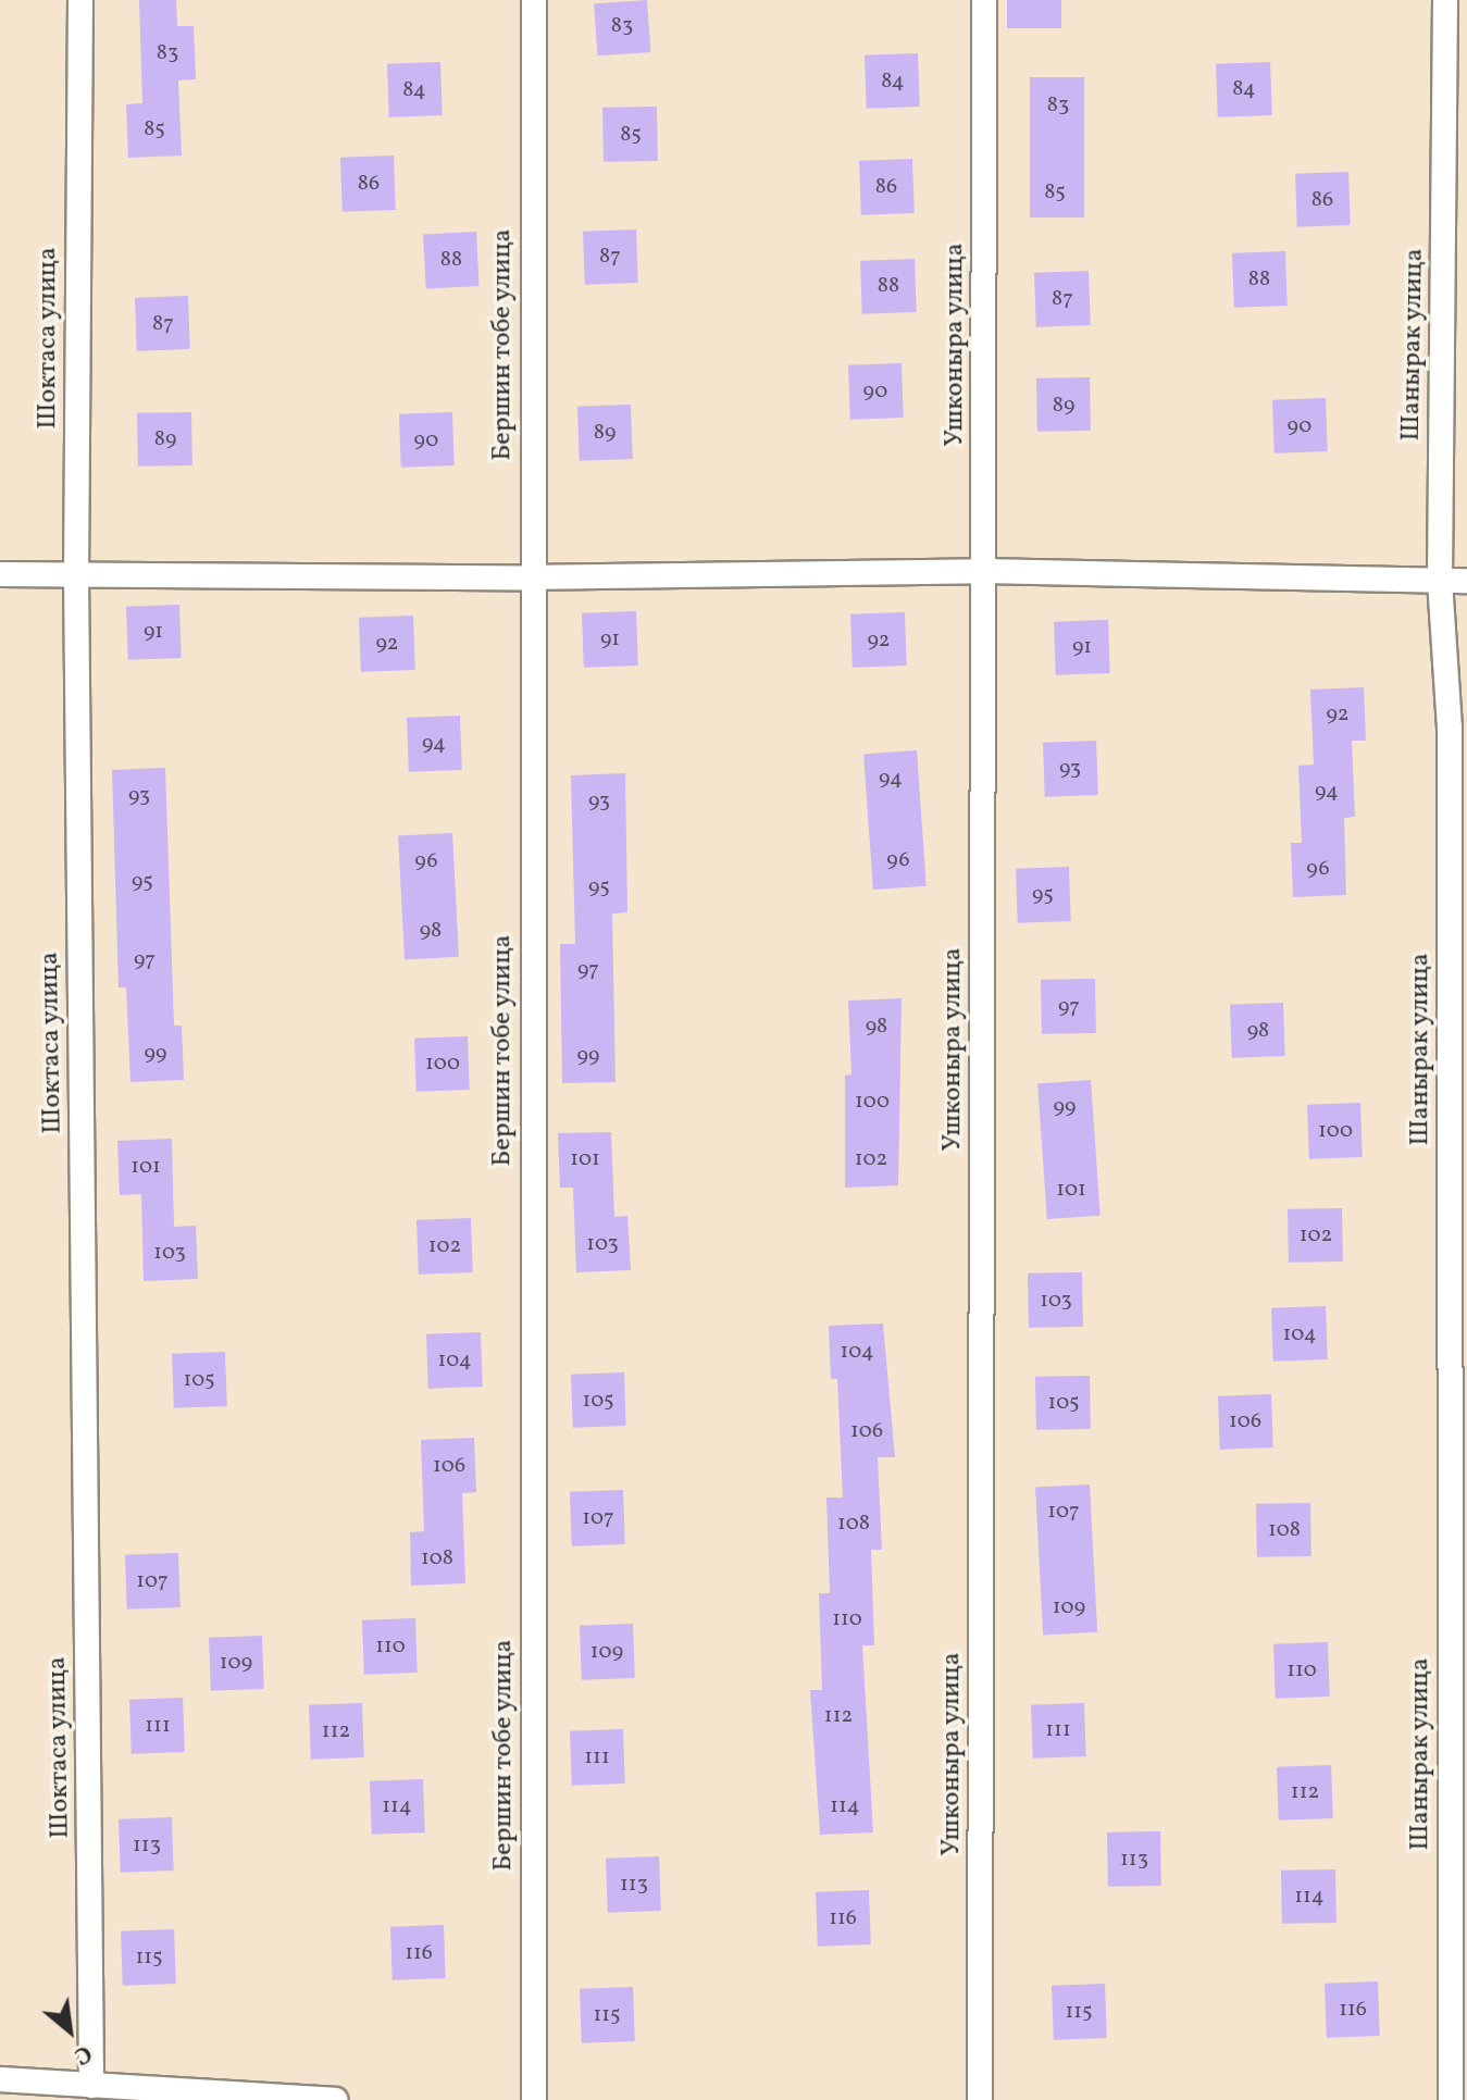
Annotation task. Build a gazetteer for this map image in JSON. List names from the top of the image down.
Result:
{
  "streets": {
    "street": [
      "Шоктаса улица",
      "Бершин тобе улица",
      "Ушконыра улица",
      "Шанырак улица"
    ]
  },
  "house_numbers": [
    "83",
    "83",
    "84",
    "84",
    "84",
    "83",
    "85",
    "85",
    "86",
    "86",
    "85",
    "86",
    "87",
    "88",
    "88",
    "88",
    "87",
    "87",
    "90",
    "89",
    "90",
    "89",
    "89",
    "90",
    "91",
    "91",
    "92",
    "92",
    "91",
    "92",
    "94",
    "93",
    "94",
    "94",
    "93",
    "93",
    "96",
    "96",
    "96",
    "95",
    "95",
    "95",
    "98",
    "97",
    "97",
    "97",
    "98",
    "98",
    "99",
    "99",
    "100",
    "100",
    "99",
    "100",
    "101",
    "102",
    "101",
    "101",
    "102",
    "103",
    "102",
    "103",
    "103",
    "104",
    "104",
    "104",
    "105",
    "105",
    "105",
    "106",
    "106",
    "106",
    "107",
    "107",
    "108",
    "108",
    "108",
    "107",
    "109",
    "110",
    "110",
    "109",
    "109",
    "110",
    "112",
    "111",
    "111",
    "112",
    "111",
    "112",
    "114",
    "114",
    "113",
    "113",
    "113",
    "114",
    "116",
    "116",
    "115",
    "116",
    "115",
    "115"
  ],
  "north": "bottom right"
}
